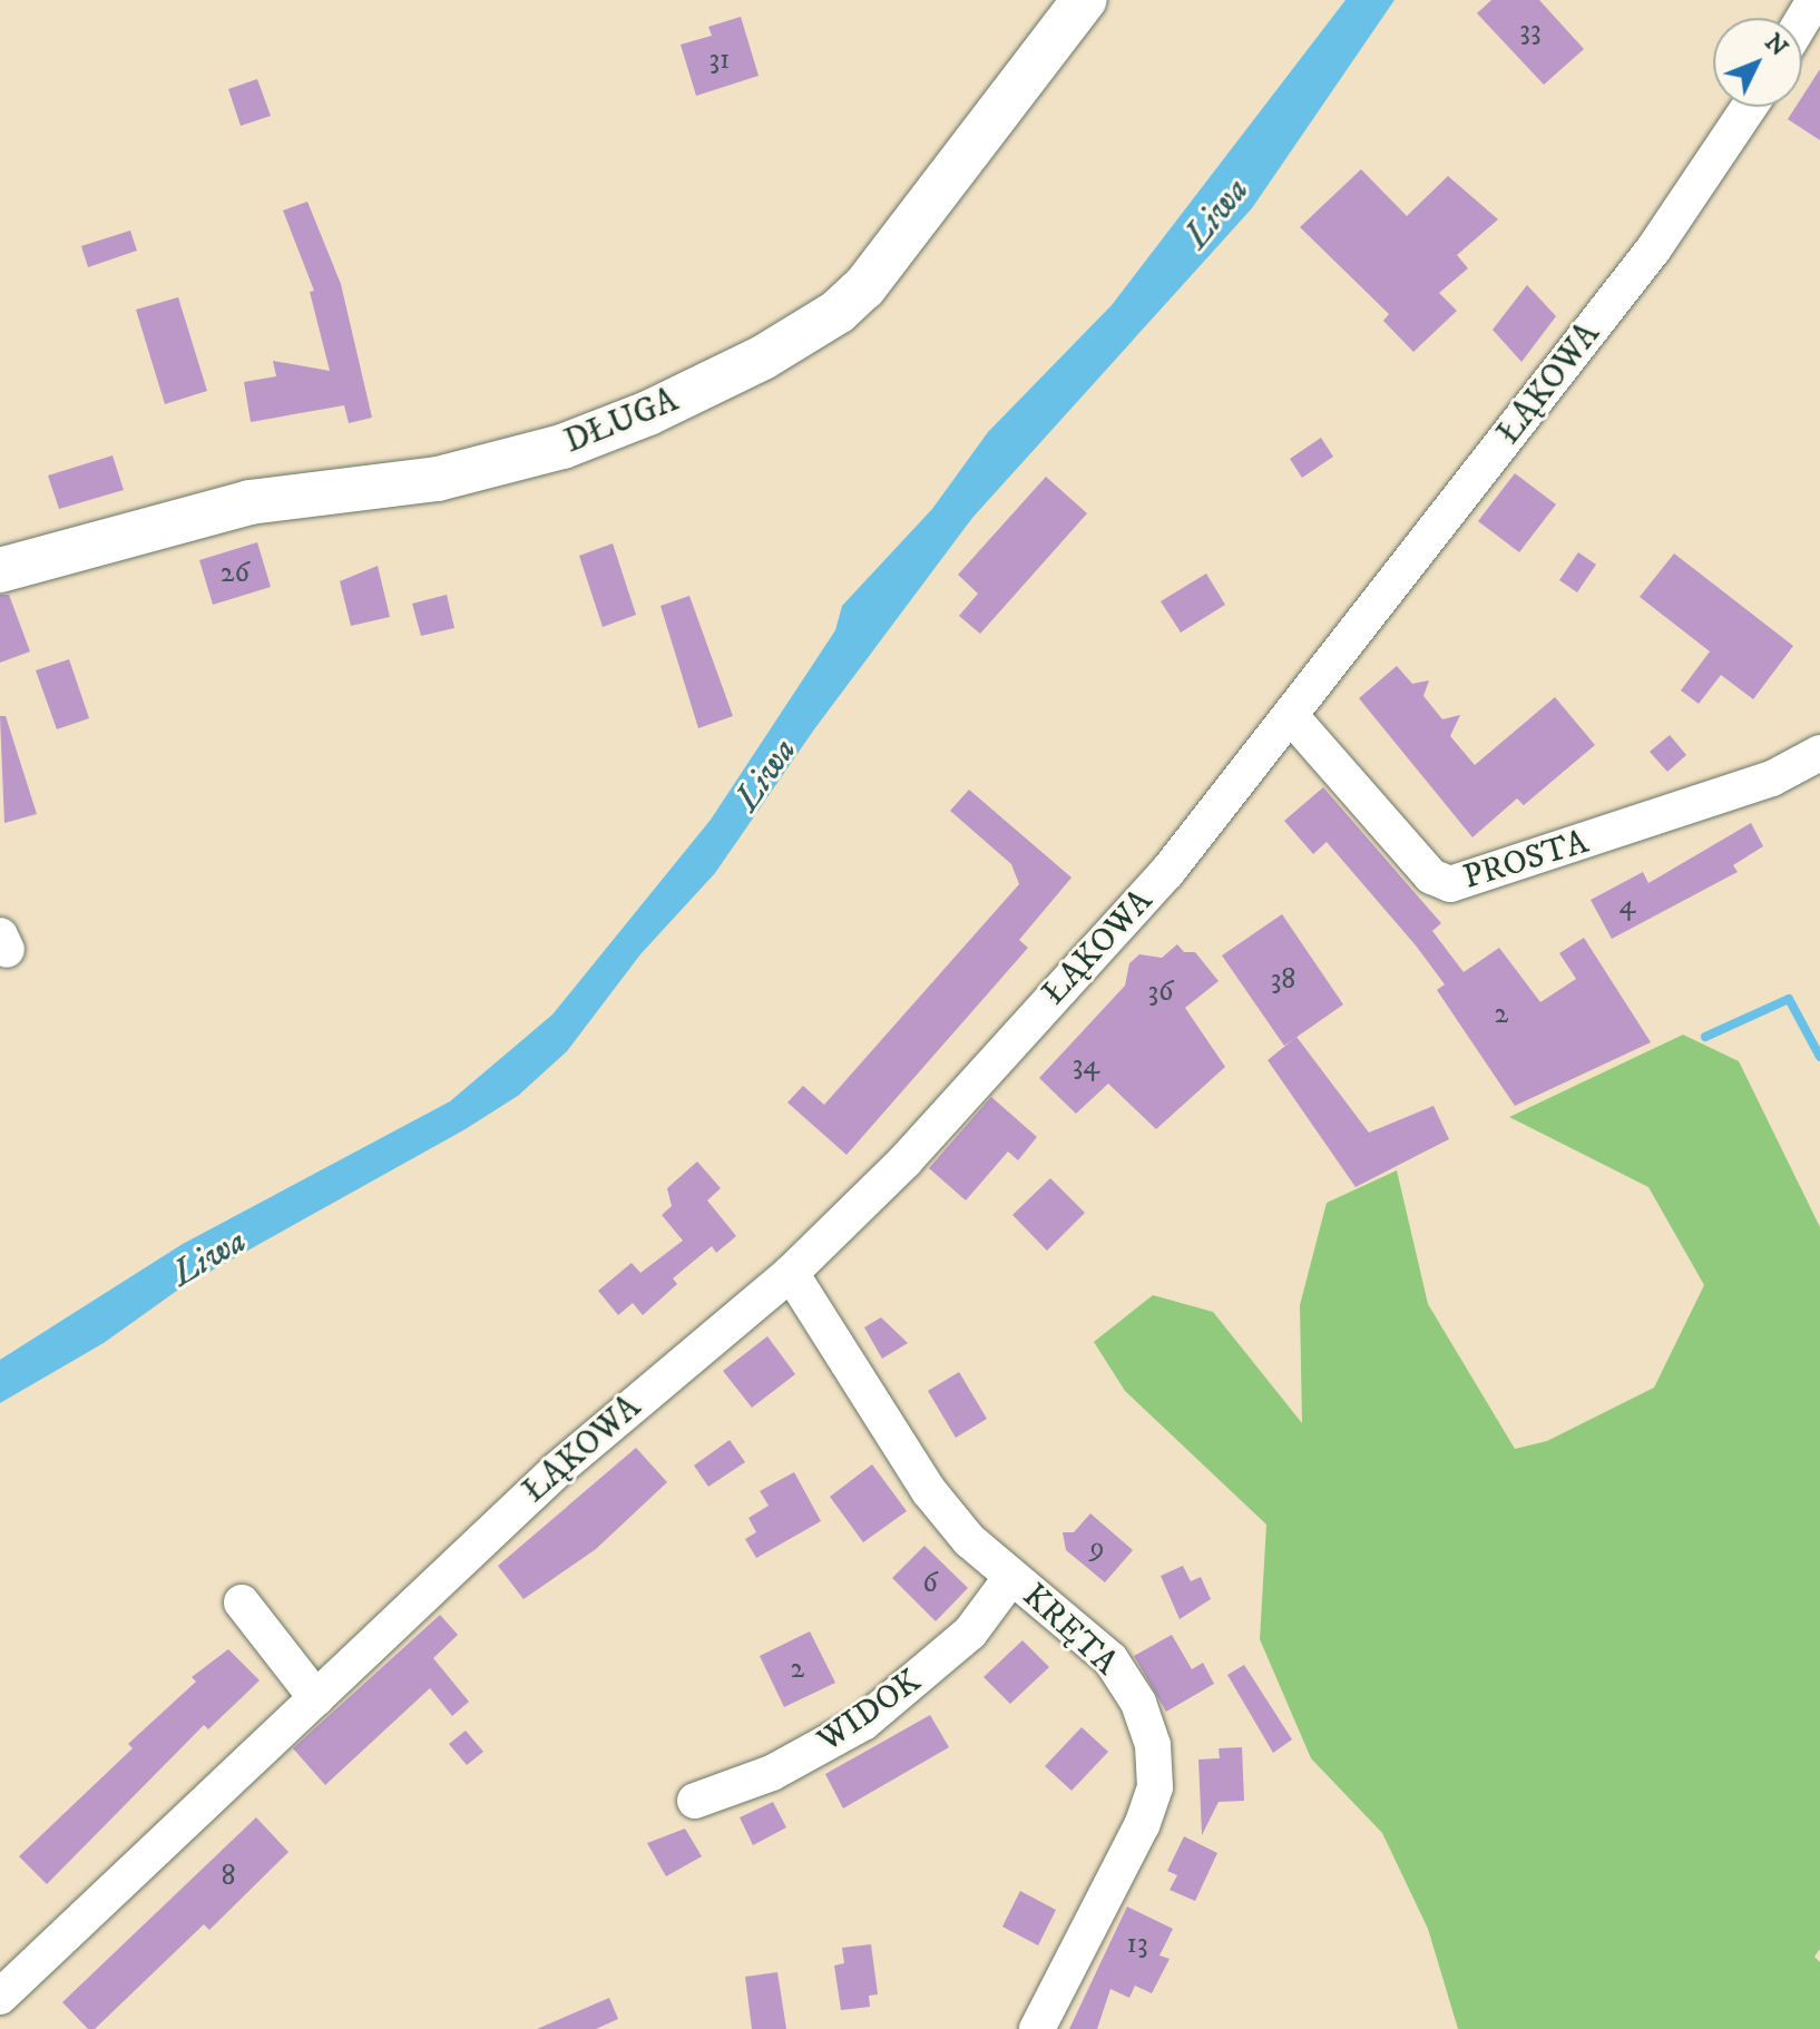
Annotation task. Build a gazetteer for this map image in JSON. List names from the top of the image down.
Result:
{
  "streets": {
    "street": [
      "ŁĄKOWA",
      "DŁUGA",
      "PROSTA",
      "KRĘTA",
      "WIDOK"
    ]
  },
  "crossings": [
    ["ŁĄKOWA", "PROSTA"],
    ["ŁĄKOWA", "KRĘTA"],
    ["KRĘTA", "WIDOK"]
  ],
  "water": ["Liwa"],
  "house_numbers": [
    "33",
    "31",
    "26",
    "4",
    "38",
    "36",
    "2",
    "34",
    "9",
    "6",
    "2",
    "8",
    "13"
  ],
  "north": "top right"
}
